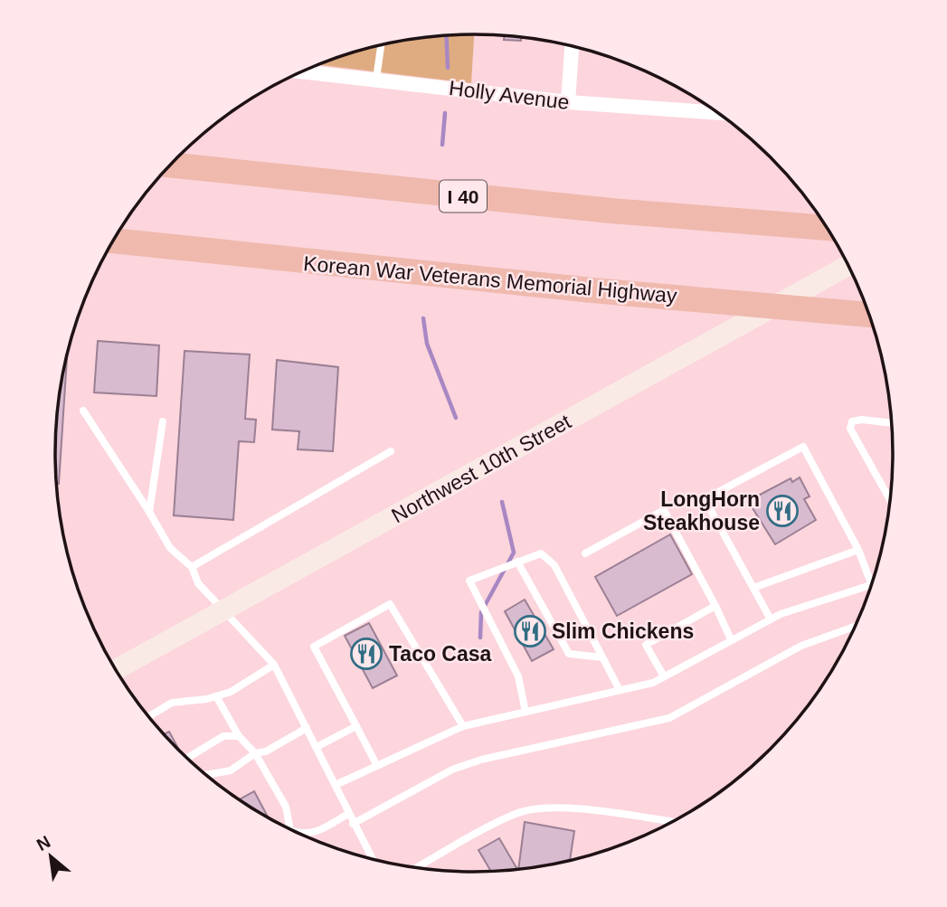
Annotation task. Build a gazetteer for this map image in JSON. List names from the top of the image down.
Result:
{
  "streets": {
    "highway": ["I 40", "Korean War Veterans Memorial Highway"],
    "main road": ["Northwest 10th Street"],
    "street": ["Holly Avenue"]
  },
  "places": {
    "restaurant": ["LongHorn Steakhouse", "Slim Chickens", "Taco Casa"]
  },
  "north": "top left"
}
